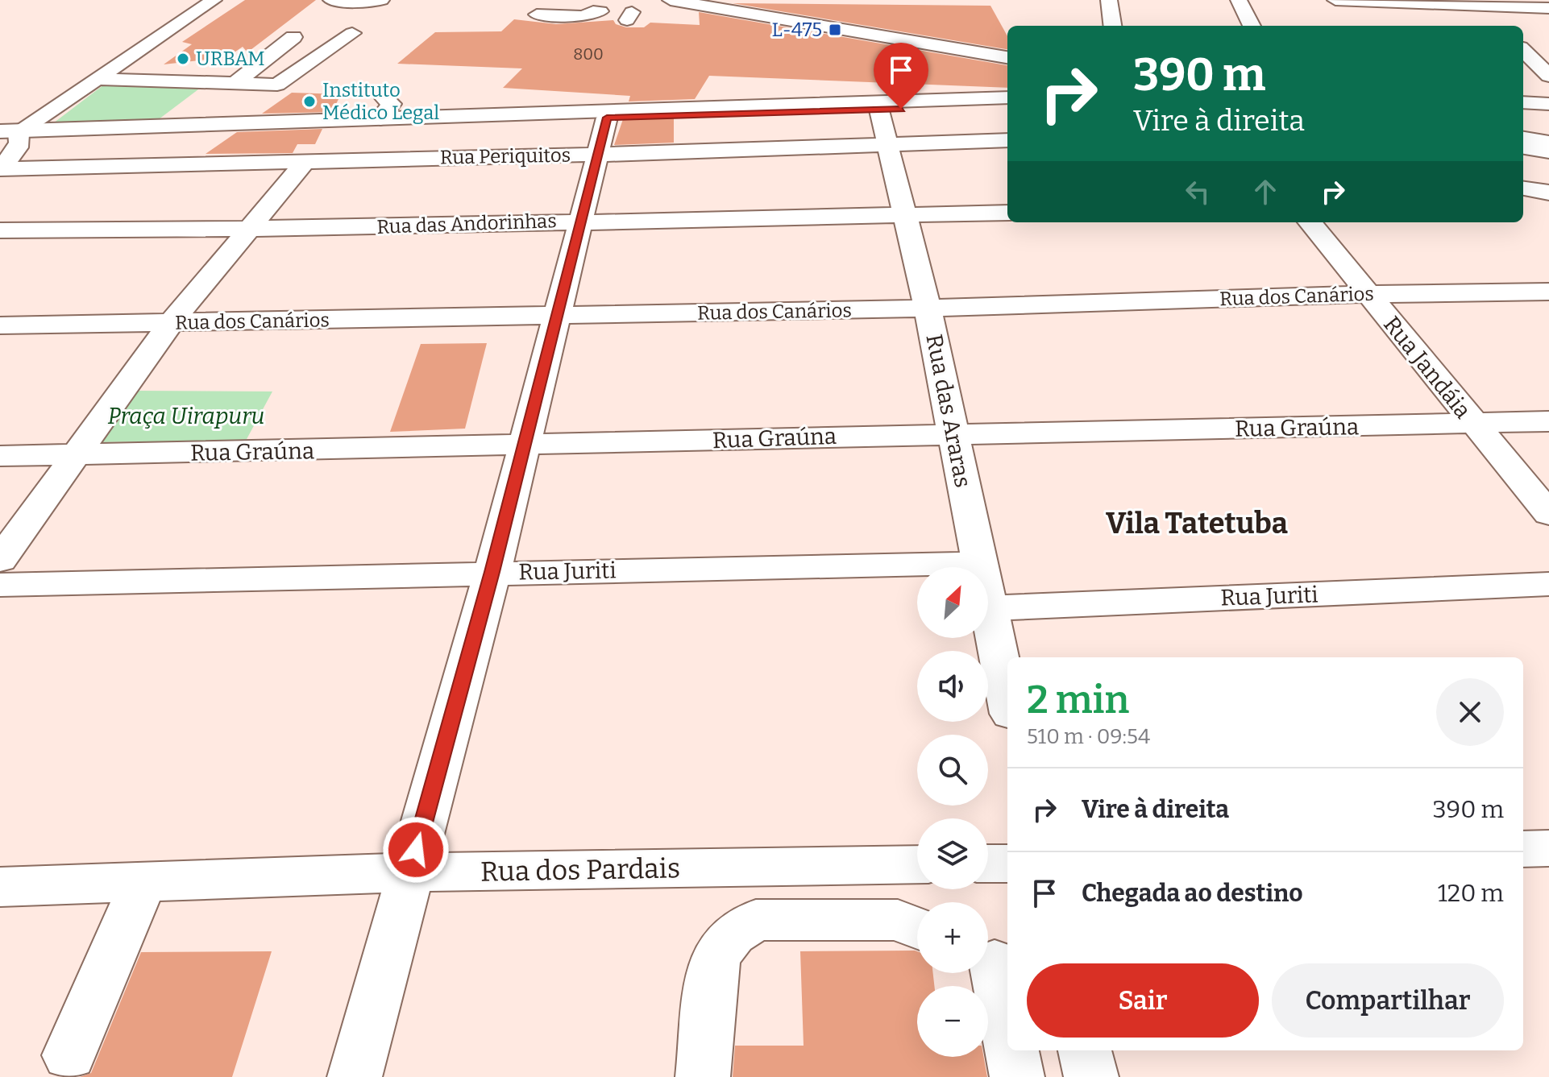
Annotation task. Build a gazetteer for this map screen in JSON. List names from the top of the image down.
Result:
{
  "streets": {
    "street": [
      "Rua Periquitos",
      "Rua das Andorinhas",
      "Rua dos Canários",
      "Rua Jandáia",
      "Rua das Araras",
      "Rua Graúna",
      "Rua Juriti",
      "Rua dos Pardais"
    ]
  },
  "crossings": [
    ["Rua Periquitos", "Rua das Araras"],
    ["Rua das Andorinhas", "Rua das Araras"],
    ["Rua dos Canários", "Rua Jandáia"],
    ["Rua dos Canários", "Rua das Araras"],
    ["Rua Jandáia", "Rua Graúna"],
    ["Rua das Araras", "Rua Graúna"],
    ["Rua das Araras", "Rua Juriti"]
  ],
  "districts": ["Vila Tatetuba"],
  "parks": ["Praça Uirapuru"],
  "places": {
    "transit": ["L-475"],
    "other": ["URBAM", "Instituto Médico Legal"]
  },
  "house_numbers": ["800"],
  "north": "top right",
  "page": {
    "turn": ["390 m", "Vire à direita"],
    "map_buttons": ["+", "−"],
    "heading": ["2 min", "510 m · 09:54"],
    "list": [
      {
        "name": "Vire à direita",
        "value": "390 m"
      },
      {
        "name": "Chegada ao destino",
        "value": "120 m"
      }
    ],
    "buttons": ["Sair", "Compartilhar"]
  }
}
